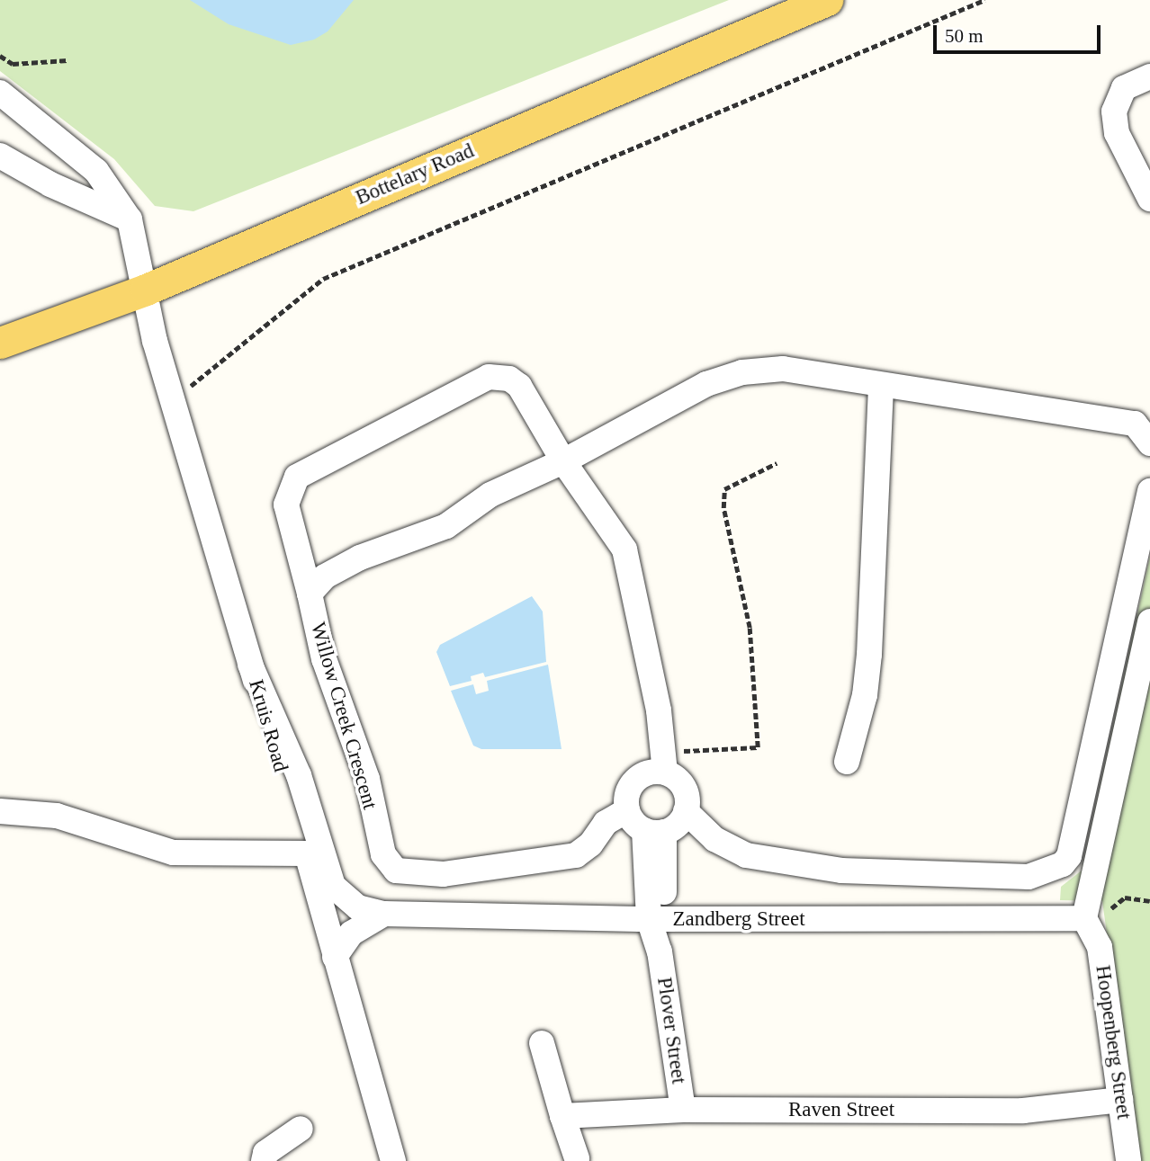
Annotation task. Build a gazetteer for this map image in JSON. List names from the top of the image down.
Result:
{
  "streets": {
    "main road": ["Bottelary Road"],
    "street": [
      "Willow Creek Crescent",
      "Kruis Road",
      "Zandberg Street",
      "Plover Street",
      "Hoopenberg Street",
      "Raven Street"
    ]
  },
  "crossings": [
    ["Bottelary Road", "Kruis Road"],
    ["Kruis Road", "Zandberg Street"],
    ["Zandberg Street", "Plover Street"],
    ["Zandberg Street", "Hoopenberg Street"],
    ["Plover Street", "Raven Street"],
    ["Hoopenberg Street", "Raven Street"]
  ],
  "scale_bar": "50 m"
}
